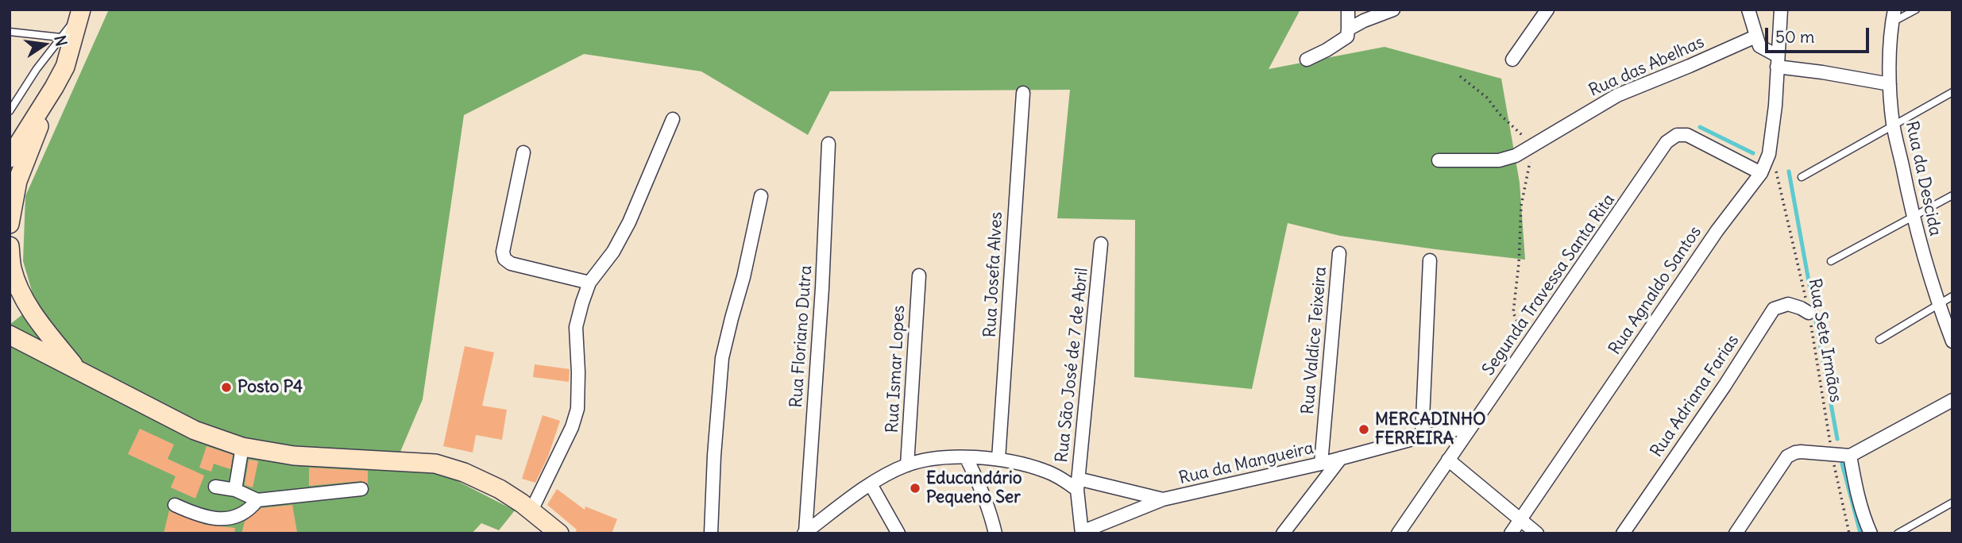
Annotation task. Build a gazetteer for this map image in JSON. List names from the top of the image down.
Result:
{
  "streets": {
    "street": [
      "Rua das Abelhas",
      "Rua da Descida",
      "Rua Josefa Alves",
      "Segunda Travessa Santa Rita",
      "Rua Agnaldo Santos",
      "Rua Floriano Dutra",
      "Rua Valdice Teixeira",
      "Rua São José de 7 de Abril",
      "Rua Ismar Lopes",
      "Rua Adriana Farias",
      "Rua da Mangueira"
    ],
    "path": ["Rua Sete Irmãos"]
  },
  "crossings": [
    ["Segunda Travessa Santa Rita", "Rua Agnaldo Santos"],
    ["Segunda Travessa Santa Rita", "Rua da Mangueira"],
    ["Rua Agnaldo Santos", "Rua Sete Irmãos"],
    ["Rua Valdice Teixeira", "Rua da Mangueira"],
    ["Rua Sete Irmãos", "Rua Adriana Farias"],
    ["Rua São José de 7 de Abril", "Rua da Mangueira"]
  ],
  "places": ["Posto P4", "MERCADINHO FERREIRA", "Educandário Pequeno Ser"],
  "scale_bar": "50 m",
  "north": "right"
}
